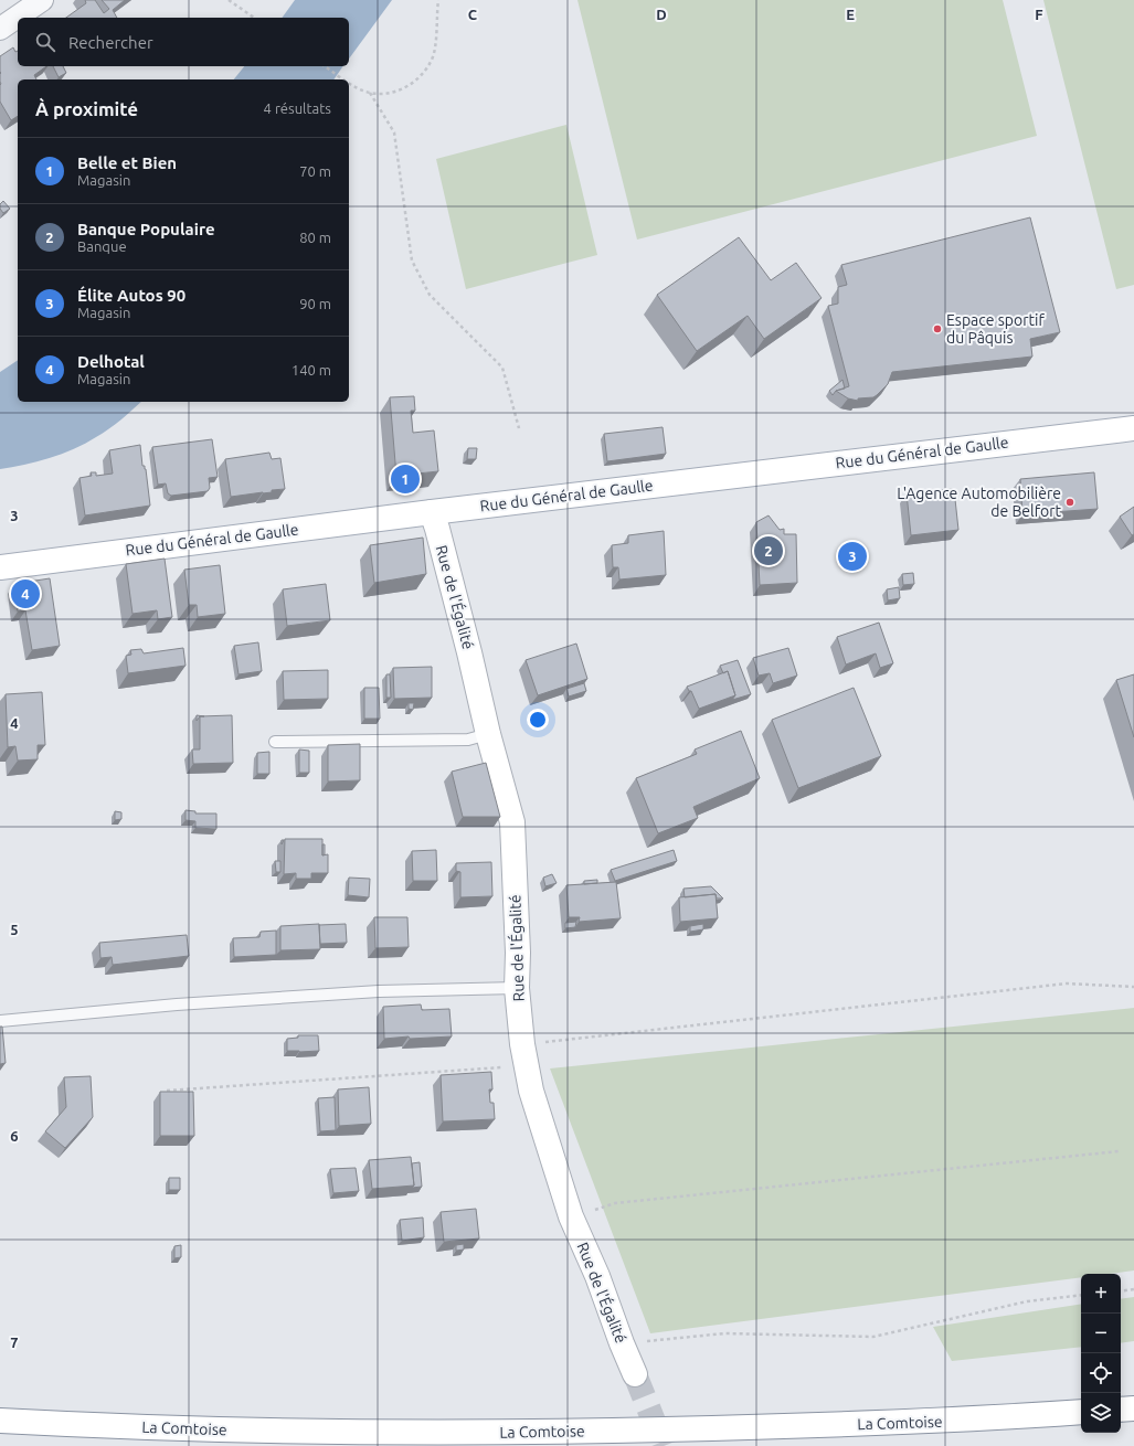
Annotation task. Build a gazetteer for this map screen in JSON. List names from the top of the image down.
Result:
{
  "streets": {
    "main road": ["Rue du Général de Gaulle", "Rue de l'Égalité", "La Comtoise"]
  },
  "crossings": [
    ["Rue du Général de Gaulle", "Rue de l'Égalité"]
  ],
  "places": ["Espace sportif du Pâquis", "L'Agence Automobilière de Belfort"],
  "page": {
    "search": "Rechercher",
    "heading": ["À proximité", "4 résultats"],
    "list": [
      {
        "mark": "1",
        "name": "Belle et Bien",
        "note": "Magasin",
        "value": "70 m"
      },
      {
        "mark": "2",
        "name": "Banque Populaire",
        "note": "Banque",
        "value": "80 m"
      },
      {
        "mark": "3",
        "name": "Élite Autos 90",
        "note": "Magasin",
        "value": "90 m"
      },
      {
        "mark": "4",
        "name": "Delhotal",
        "note": "Magasin",
        "value": "140 m"
      }
    ],
    "pins": [
      "1",
      "2",
      "3",
      "4"
    ],
    "map_buttons": ["+", "−"]
  },
  "grid": {
    "columns": [
      "C",
      "D",
      "E",
      "F"
    ],
    "rows": [
      "3",
      "4",
      "5",
      "6",
      "7"
    ]
  }
}
